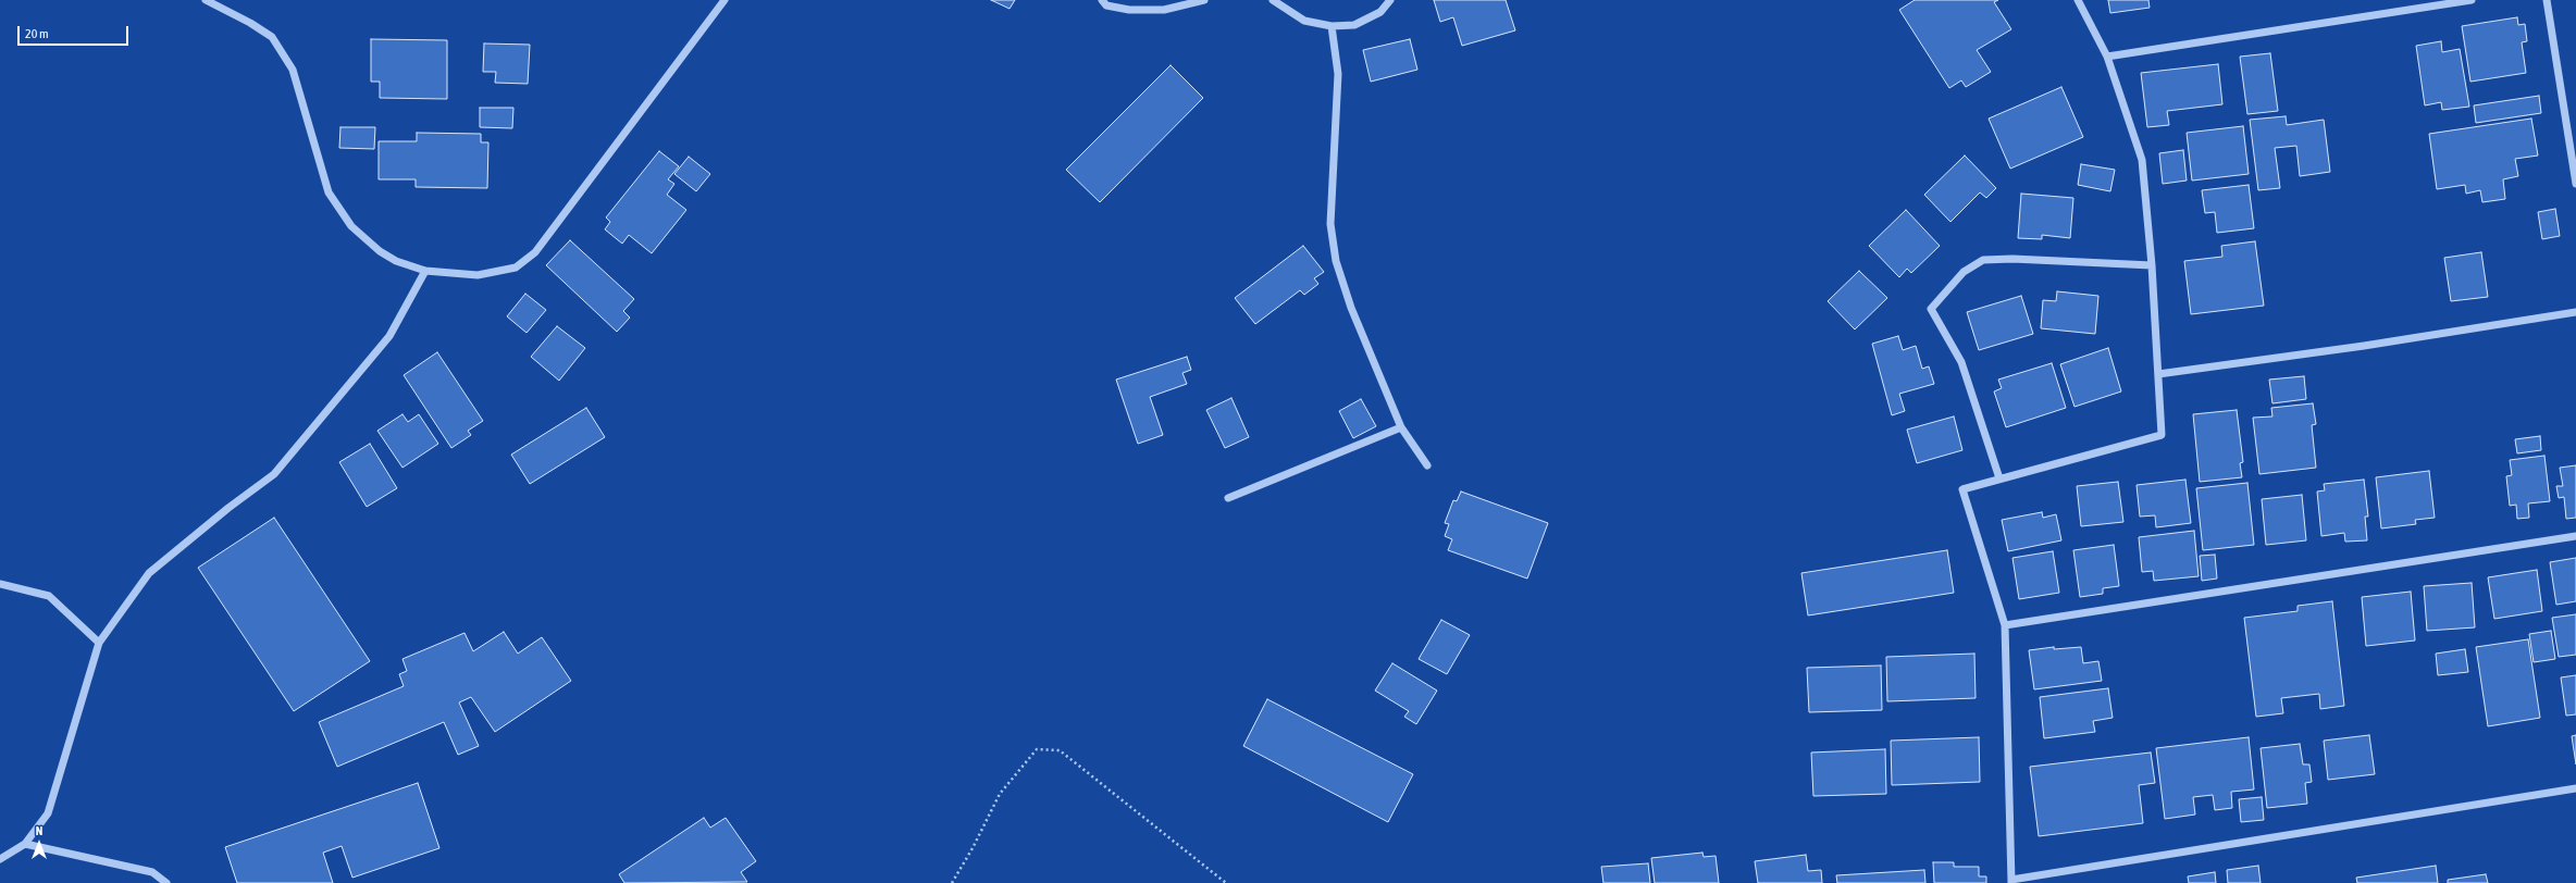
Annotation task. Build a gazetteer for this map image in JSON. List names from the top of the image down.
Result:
{
  "scale_bar": "20 m",
  "north": "top"
}
